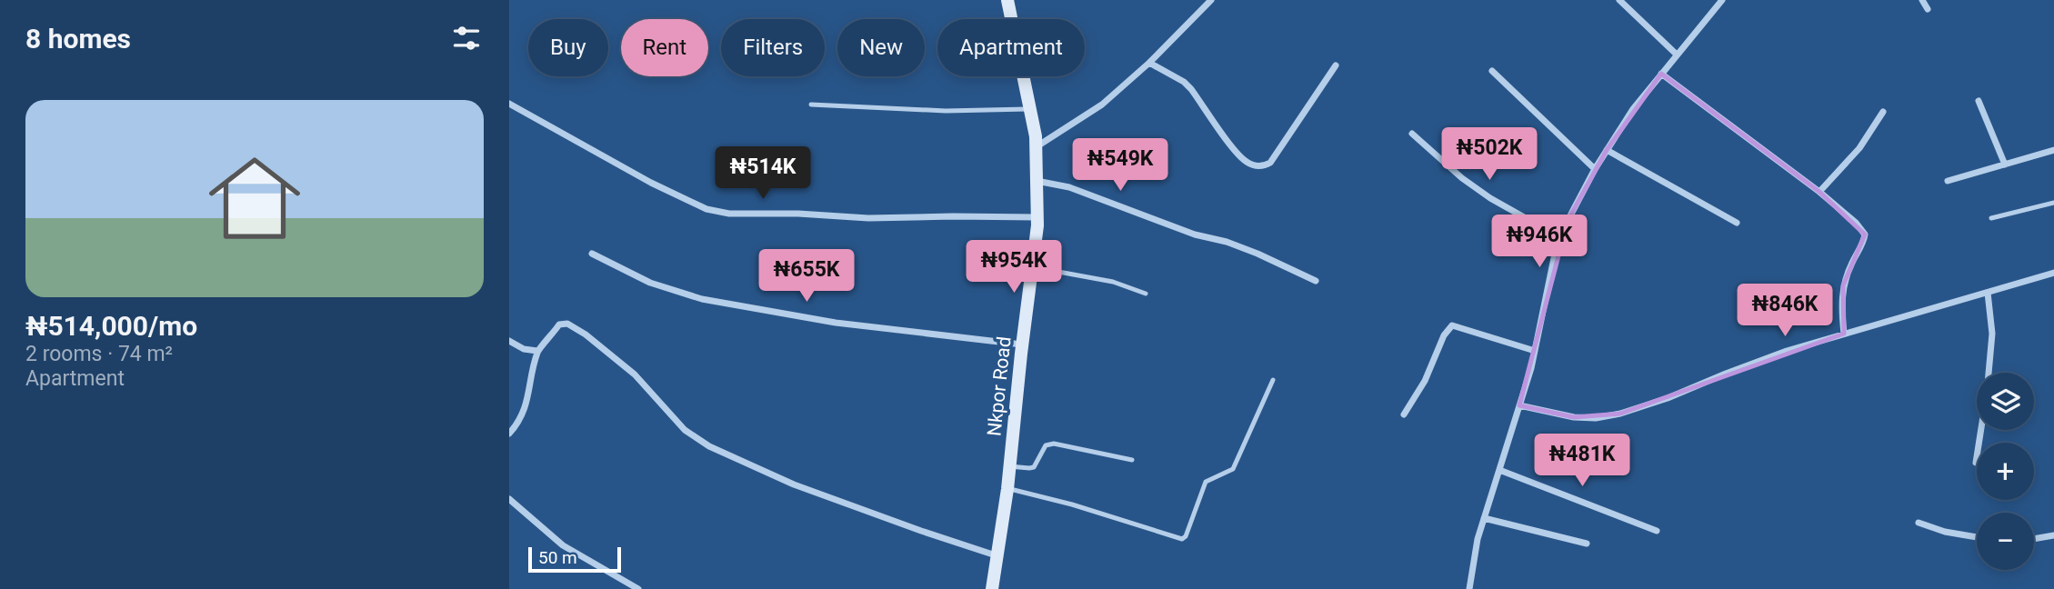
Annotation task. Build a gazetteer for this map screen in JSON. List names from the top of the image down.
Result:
{
  "streets": {
    "street": ["Nkpor Road"]
  },
  "scale_bar": "50 m",
  "page": {
    "heading": "8 homes",
    "chip": [
      "Buy",
      "Rent",
      "Filters",
      "New",
      "Apartment"
    ],
    "list": [
      {
        "name": "₦514,000/mo",
        "note": "2 rooms · 74 m² · Apartment"
      }
    ],
    "price": [
      "₦502K",
      "₦549K",
      "₦514K",
      "₦946K",
      "₦954K",
      "₦655K",
      "₦846K",
      "₦481K"
    ],
    "map_buttons": ["+", "−"],
    "scale": "50 m"
  }
}
